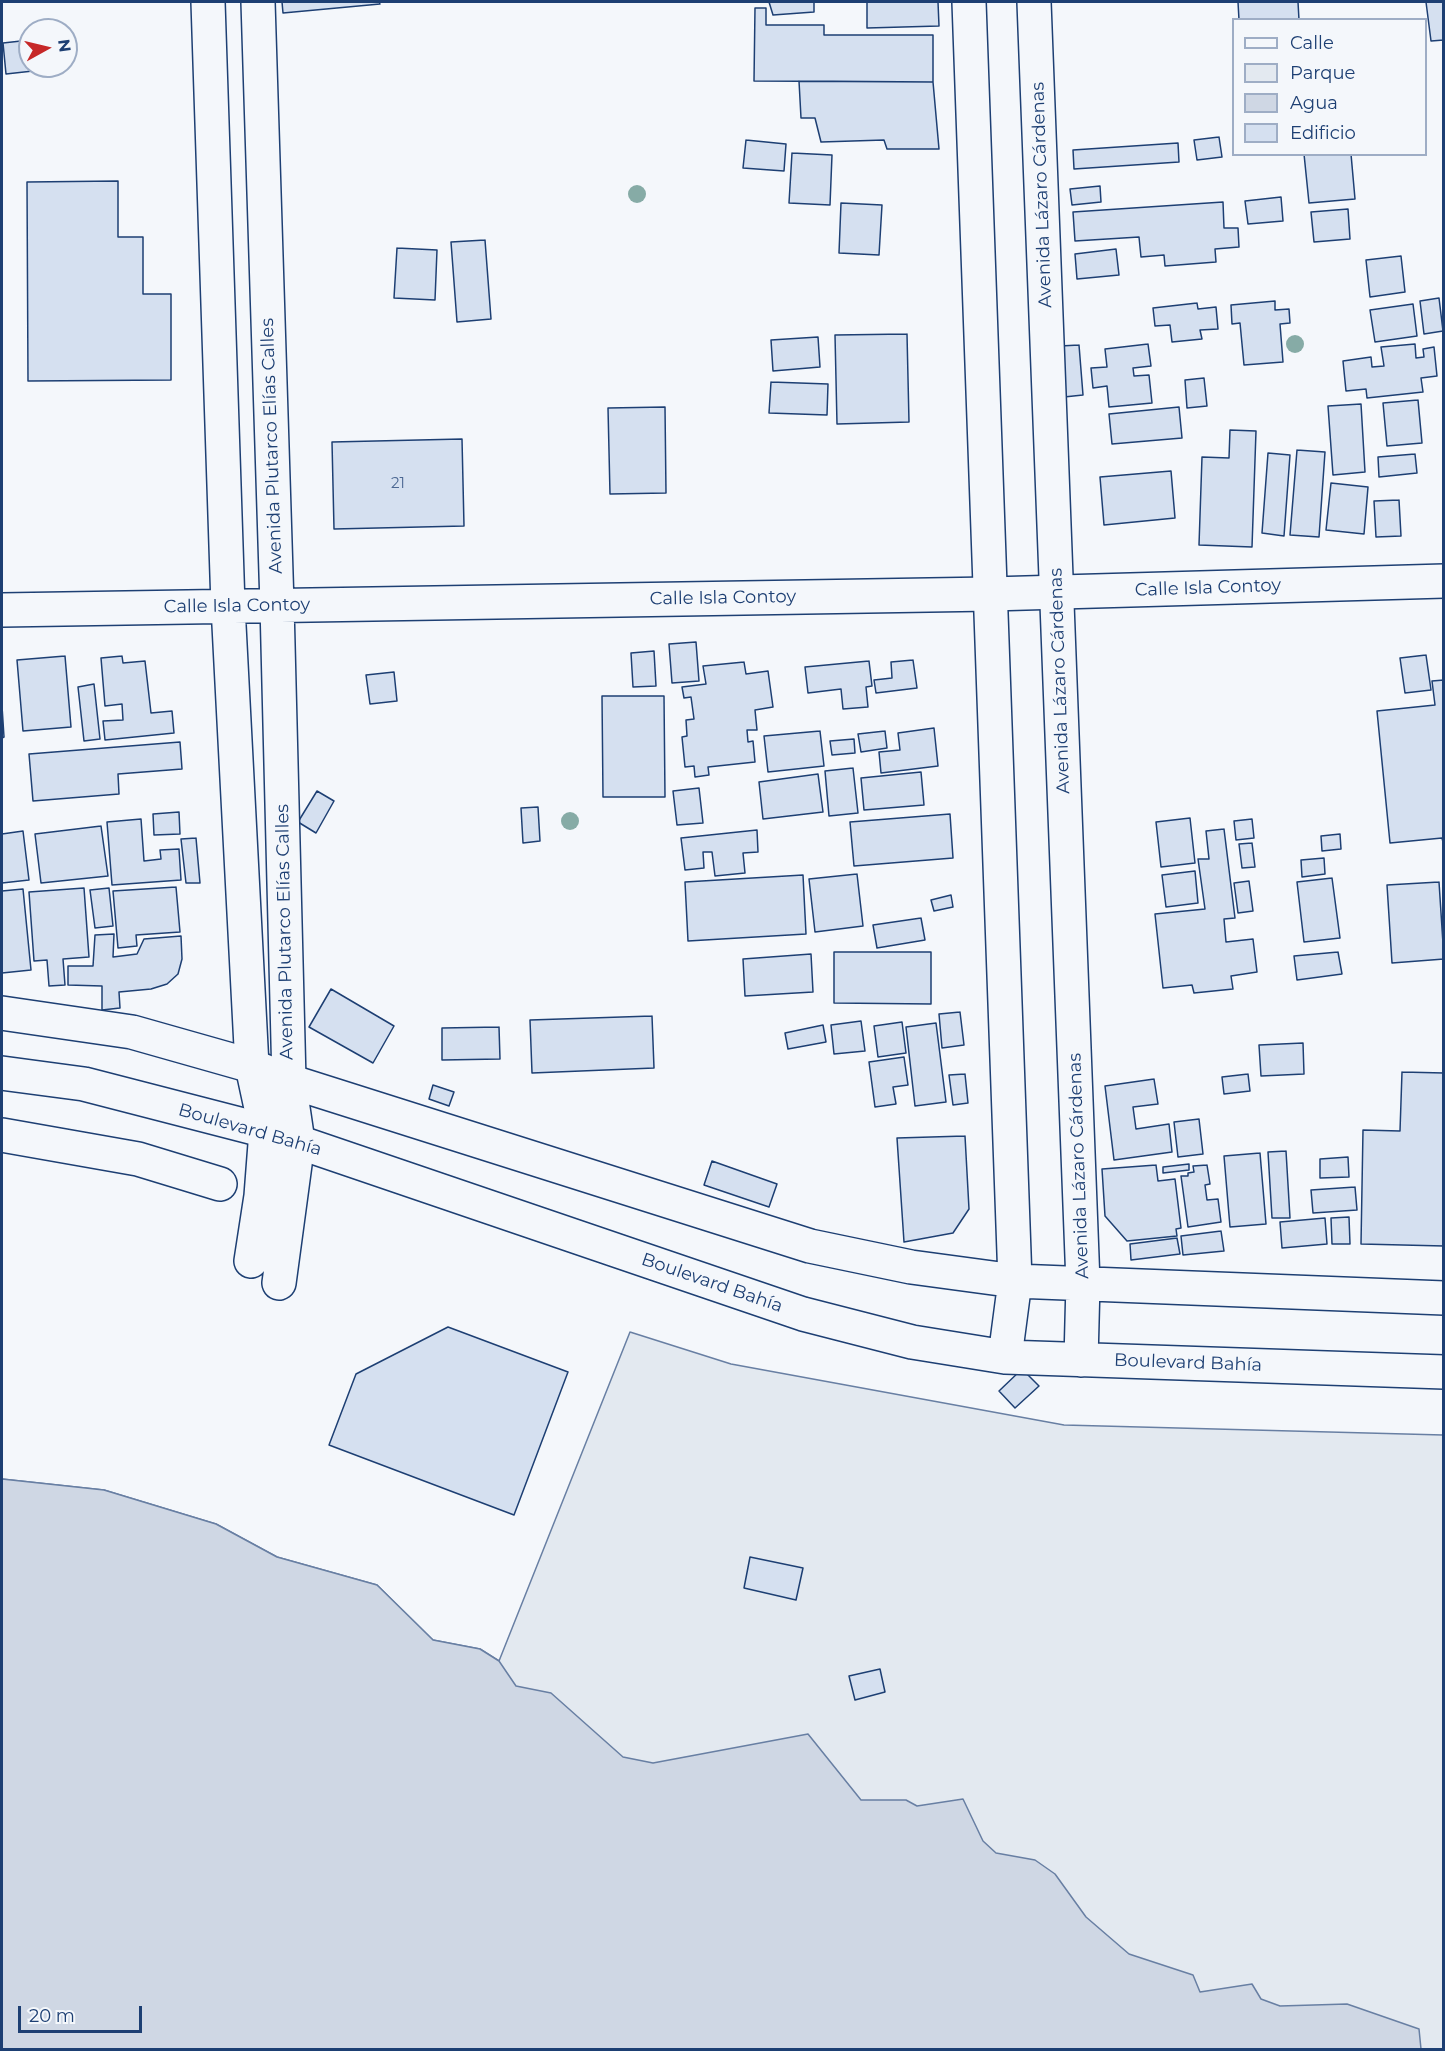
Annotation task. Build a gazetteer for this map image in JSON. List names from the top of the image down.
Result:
{
  "streets": {
    "main road": [
      "Avenida Lázaro Cárdenas",
      "Avenida Plutarco Elías Calles",
      "Calle Isla Contoy",
      "Boulevard Bahía"
    ]
  },
  "crossings": [
    ["Avenida Lázaro Cárdenas", "Calle Isla Contoy"],
    ["Avenida Lázaro Cárdenas", "Boulevard Bahía"],
    ["Avenida Plutarco Elías Calles", "Calle Isla Contoy"],
    ["Avenida Plutarco Elías Calles", "Boulevard Bahía"]
  ],
  "house_numbers": ["21"],
  "legend": [
    "Calle",
    "Parque",
    "Agua",
    "Edificio"
  ],
  "scale_bar": "20 m",
  "north": "right"
}
